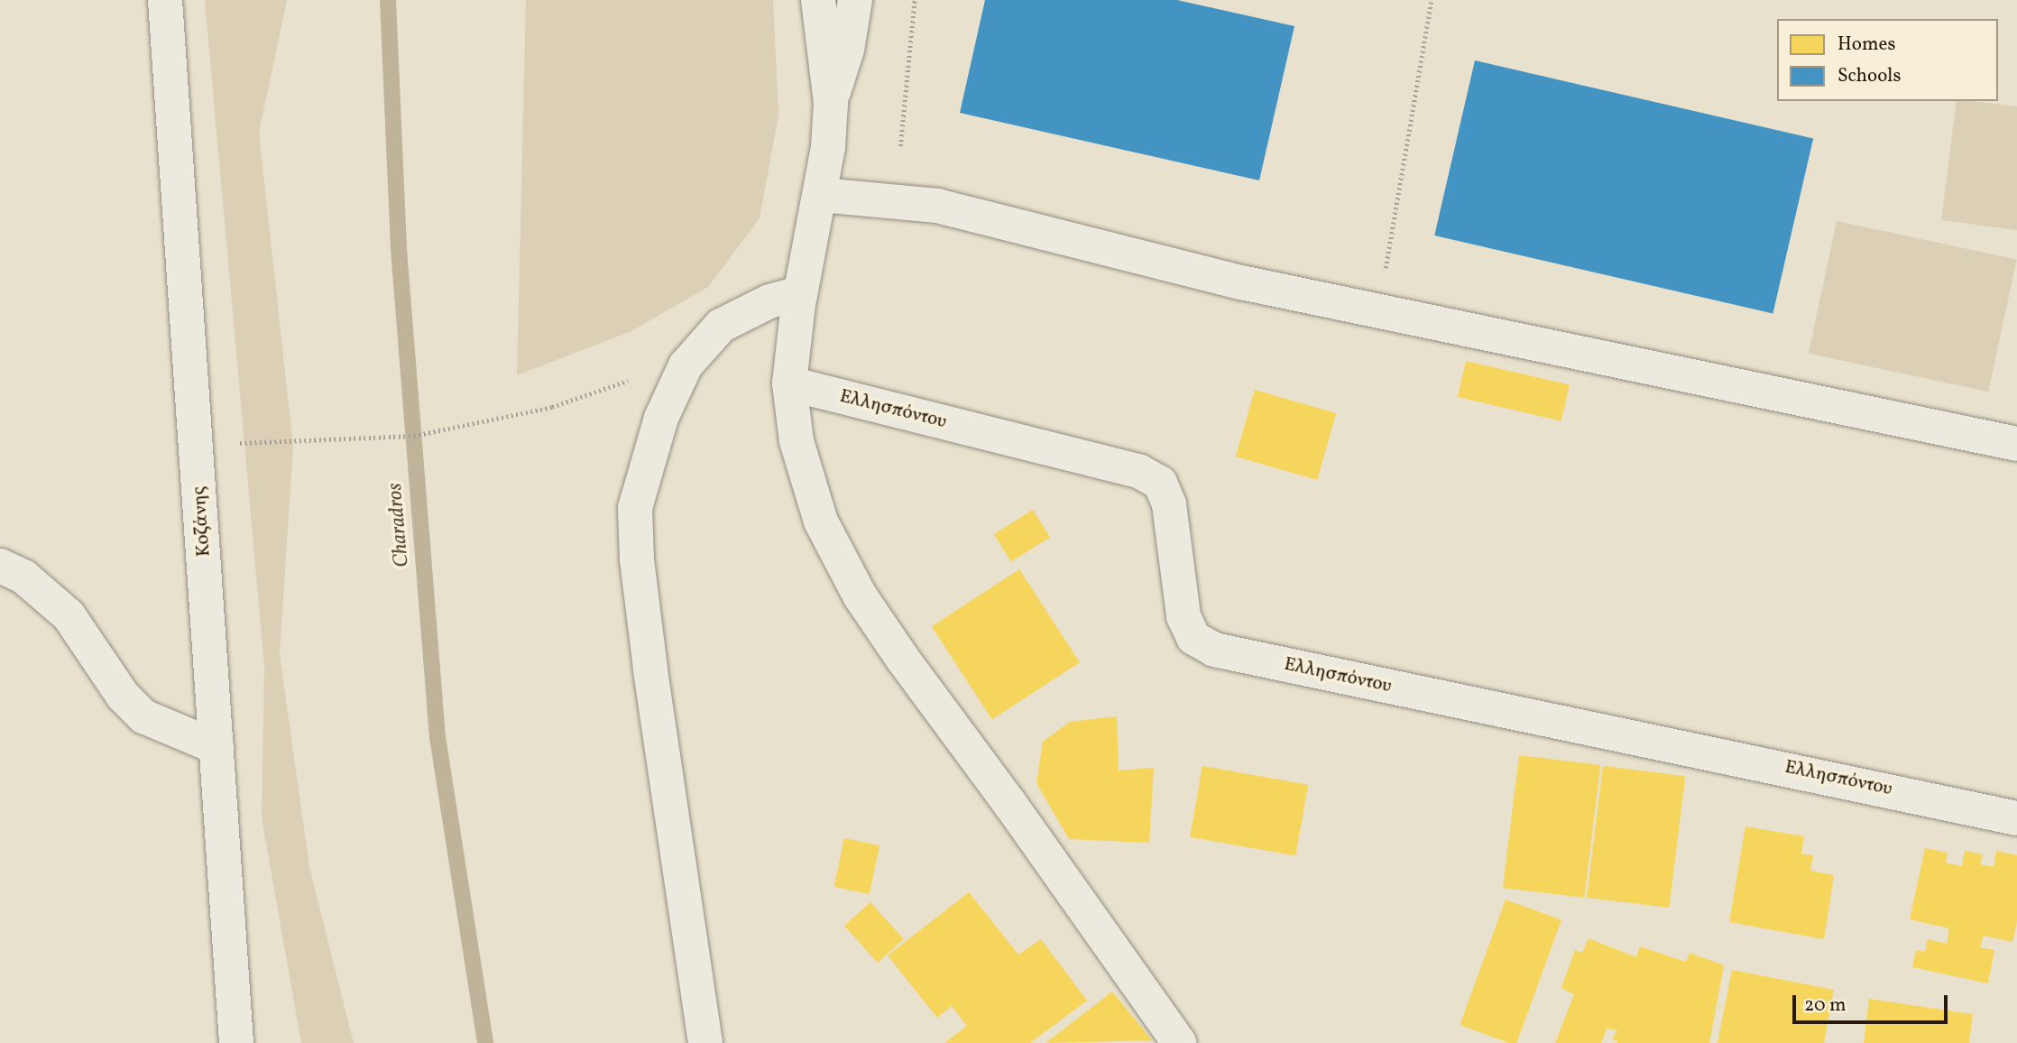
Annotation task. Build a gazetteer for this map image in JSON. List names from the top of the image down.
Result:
{
  "streets": {
    "street": ["Ελλησπόντου", "Κοζάνης"]
  },
  "water": ["Charadros"],
  "legend": ["Homes", "Schools"],
  "scale_bar": "20 m"
}
